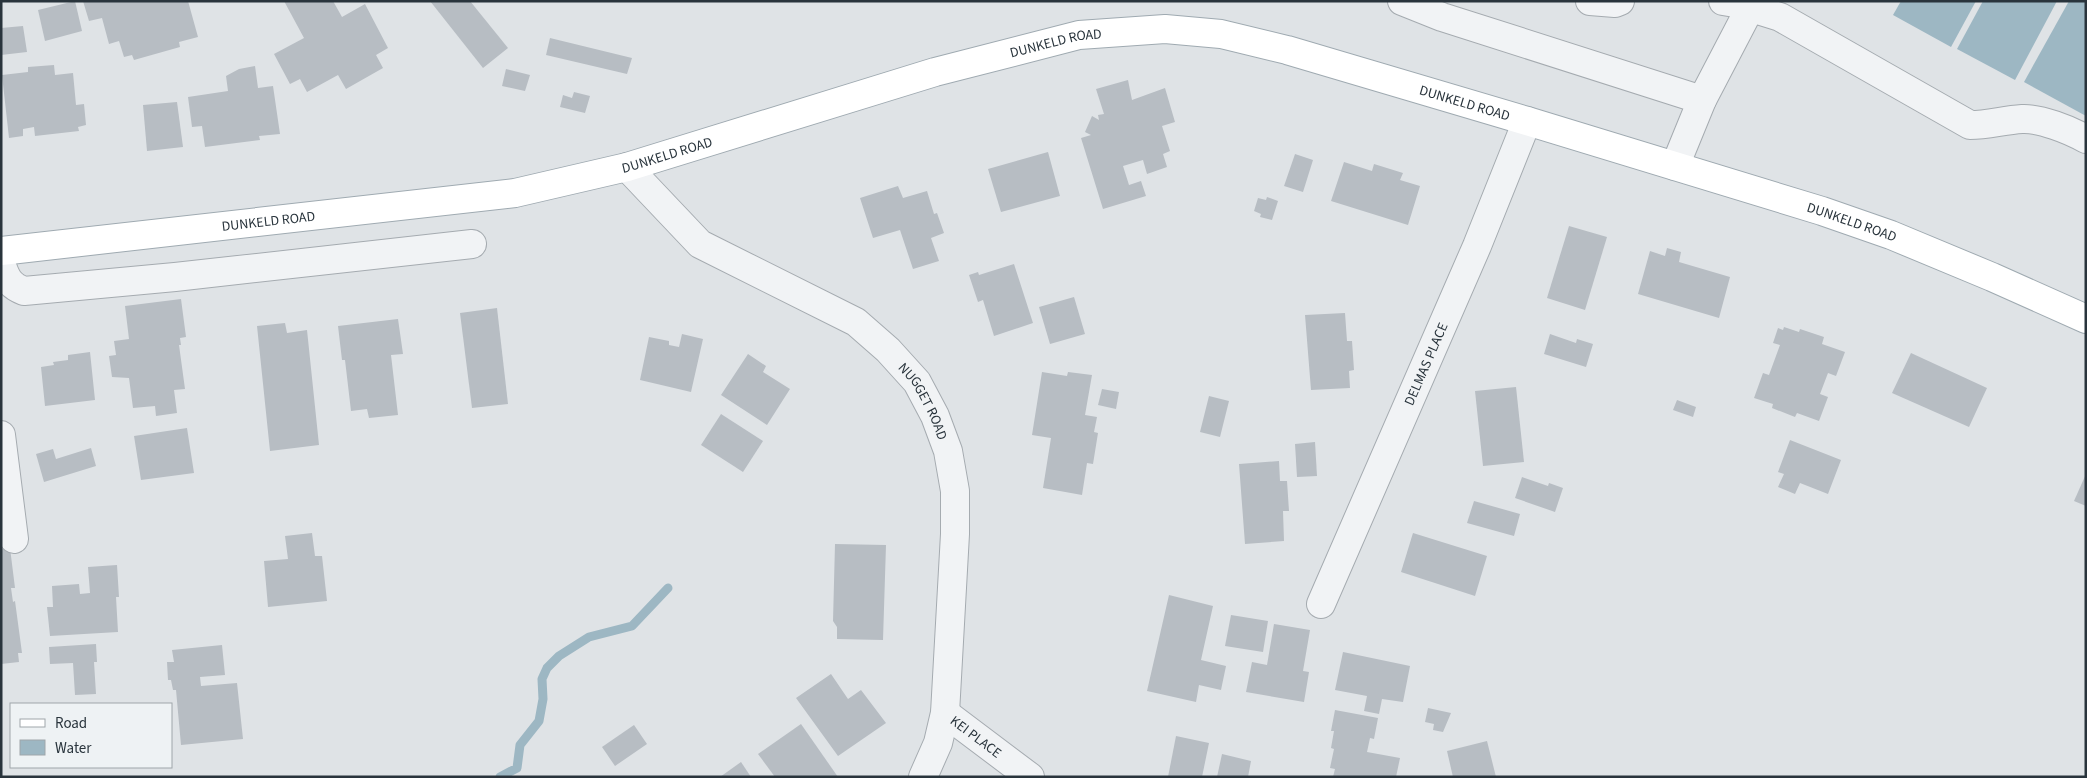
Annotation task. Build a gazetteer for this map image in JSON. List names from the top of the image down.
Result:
{
  "streets": {
    "main road": ["DUNKELD ROAD"],
    "street": ["DELMAS PLACE", "NUGGET ROAD", "KEI PLACE"]
  },
  "crossings": [
    ["DUNKELD ROAD", "DELMAS PLACE"],
    ["DUNKELD ROAD", "NUGGET ROAD"],
    ["NUGGET ROAD", "KEI PLACE"]
  ],
  "legend": ["Road", "Water"]
}
